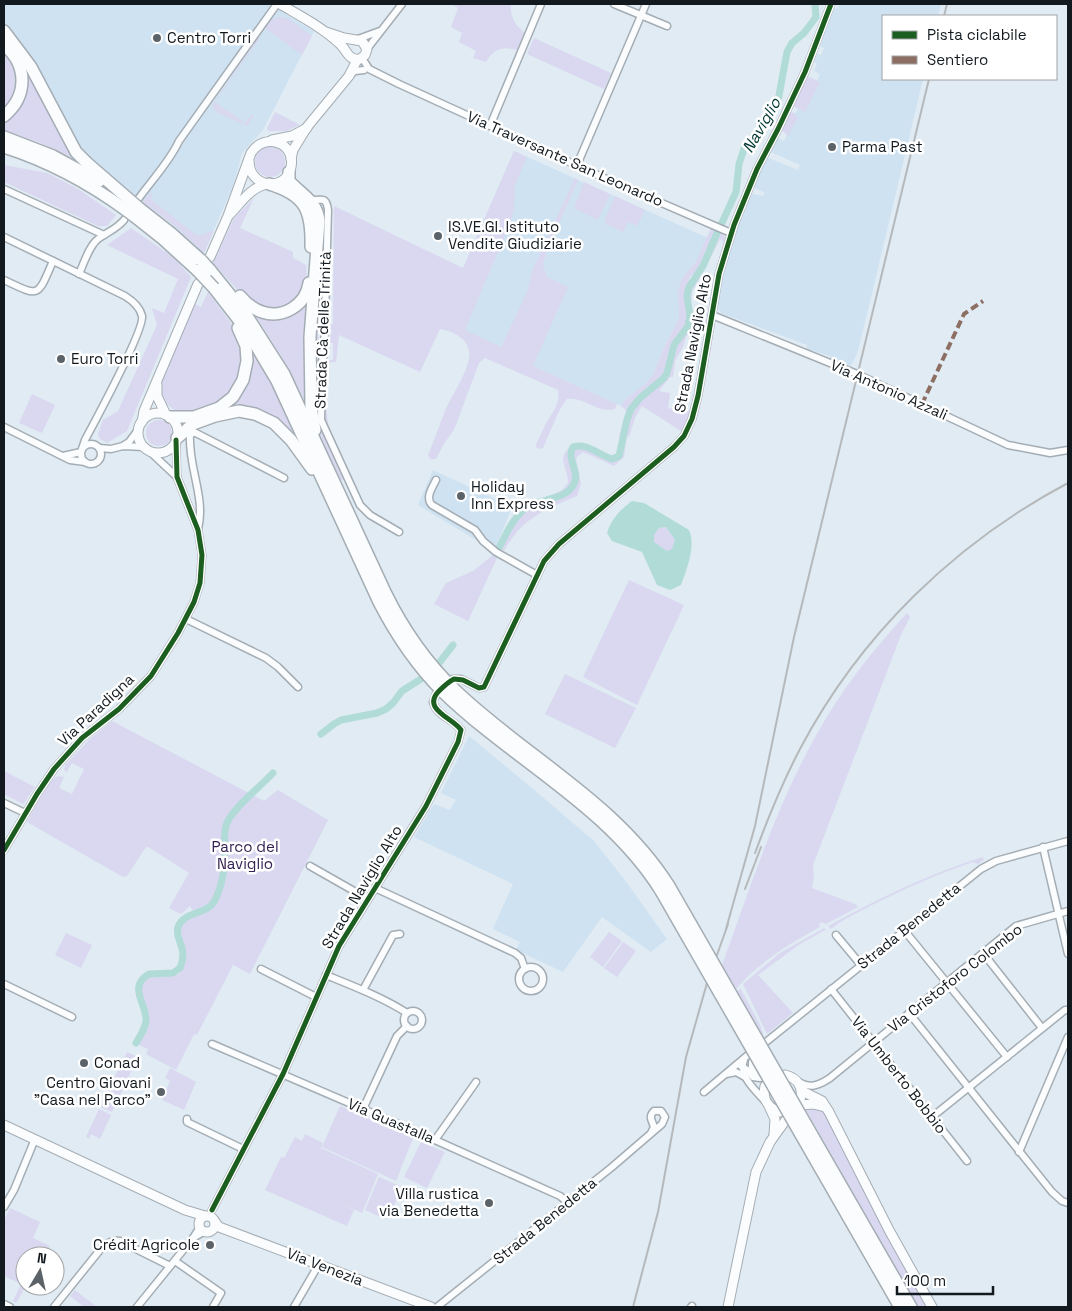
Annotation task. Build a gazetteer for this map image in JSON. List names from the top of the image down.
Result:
{
  "streets": {
    "street": [
      "Via Traversante San Leonardo",
      "Strada Cà delle Trinità",
      "Strada Naviglio Alto",
      "Via Antonio Azzali",
      "Via Paradigna",
      "Strada Benedetta",
      "Via Cristoforo Colombo",
      "Via Umberto Bobbio",
      "Via Guastalla",
      "Via Venezia"
    ]
  },
  "crossings": [
    ["Via Traversante San Leonardo", "Strada Naviglio Alto"],
    ["Strada Naviglio Alto", "Via Antonio Azzali"],
    ["Strada Naviglio Alto", "Via Guastalla"],
    ["Strada Naviglio Alto", "Via Venezia"],
    ["Strada Benedetta", "Via Umberto Bobbio"],
    ["Strada Benedetta", "Via Guastalla"],
    ["Via Cristoforo Colombo", "Via Umberto Bobbio"]
  ],
  "water": ["Naviglio"],
  "parks": ["Parco del Naviglio"],
  "places": [
    "Centro Torri",
    "Parma Past",
    "IS.VE.GI. Istituto Vendite Giudiziarie",
    "Euro Torri",
    "Holiday Inn Express",
    "Conad",
    "Centro Giovani \"Casa nel Parco\"",
    "Villa rustica via Benedetta",
    "Crédit Agricole"
  ],
  "legend": ["Pista ciclabile", "Sentiero"],
  "scale_bar": "100 m",
  "north": "top"
}
